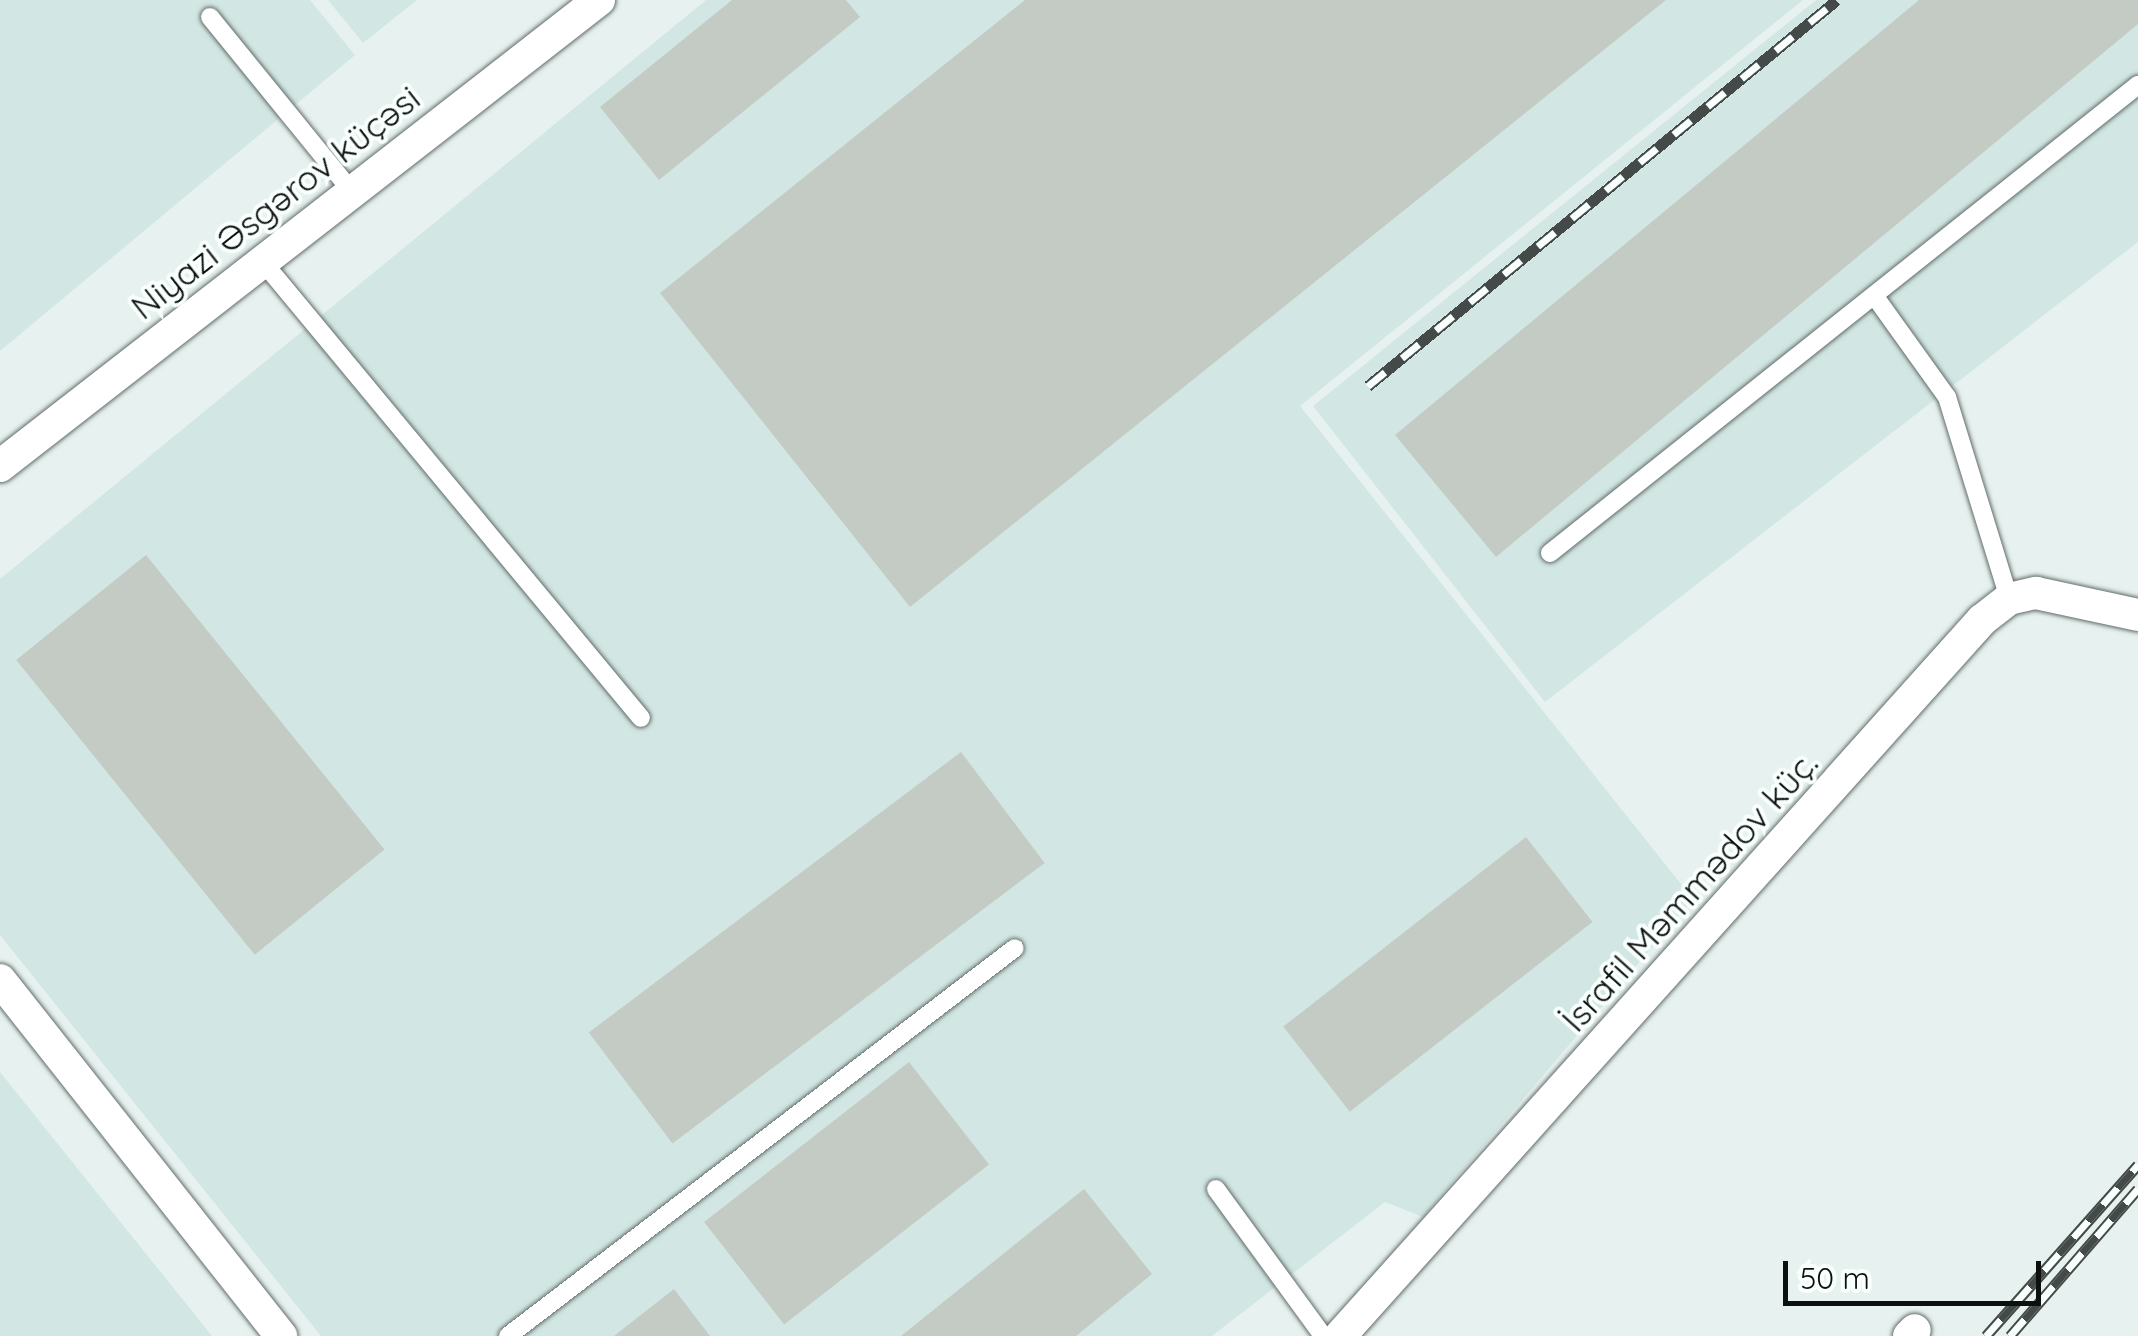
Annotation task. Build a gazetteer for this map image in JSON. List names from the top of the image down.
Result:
{
  "streets": {
    "street": ["Niyazi Əsgərov küçəsi", "İsrafil Məmmədov küç."]
  },
  "scale_bar": "50 m"
}
